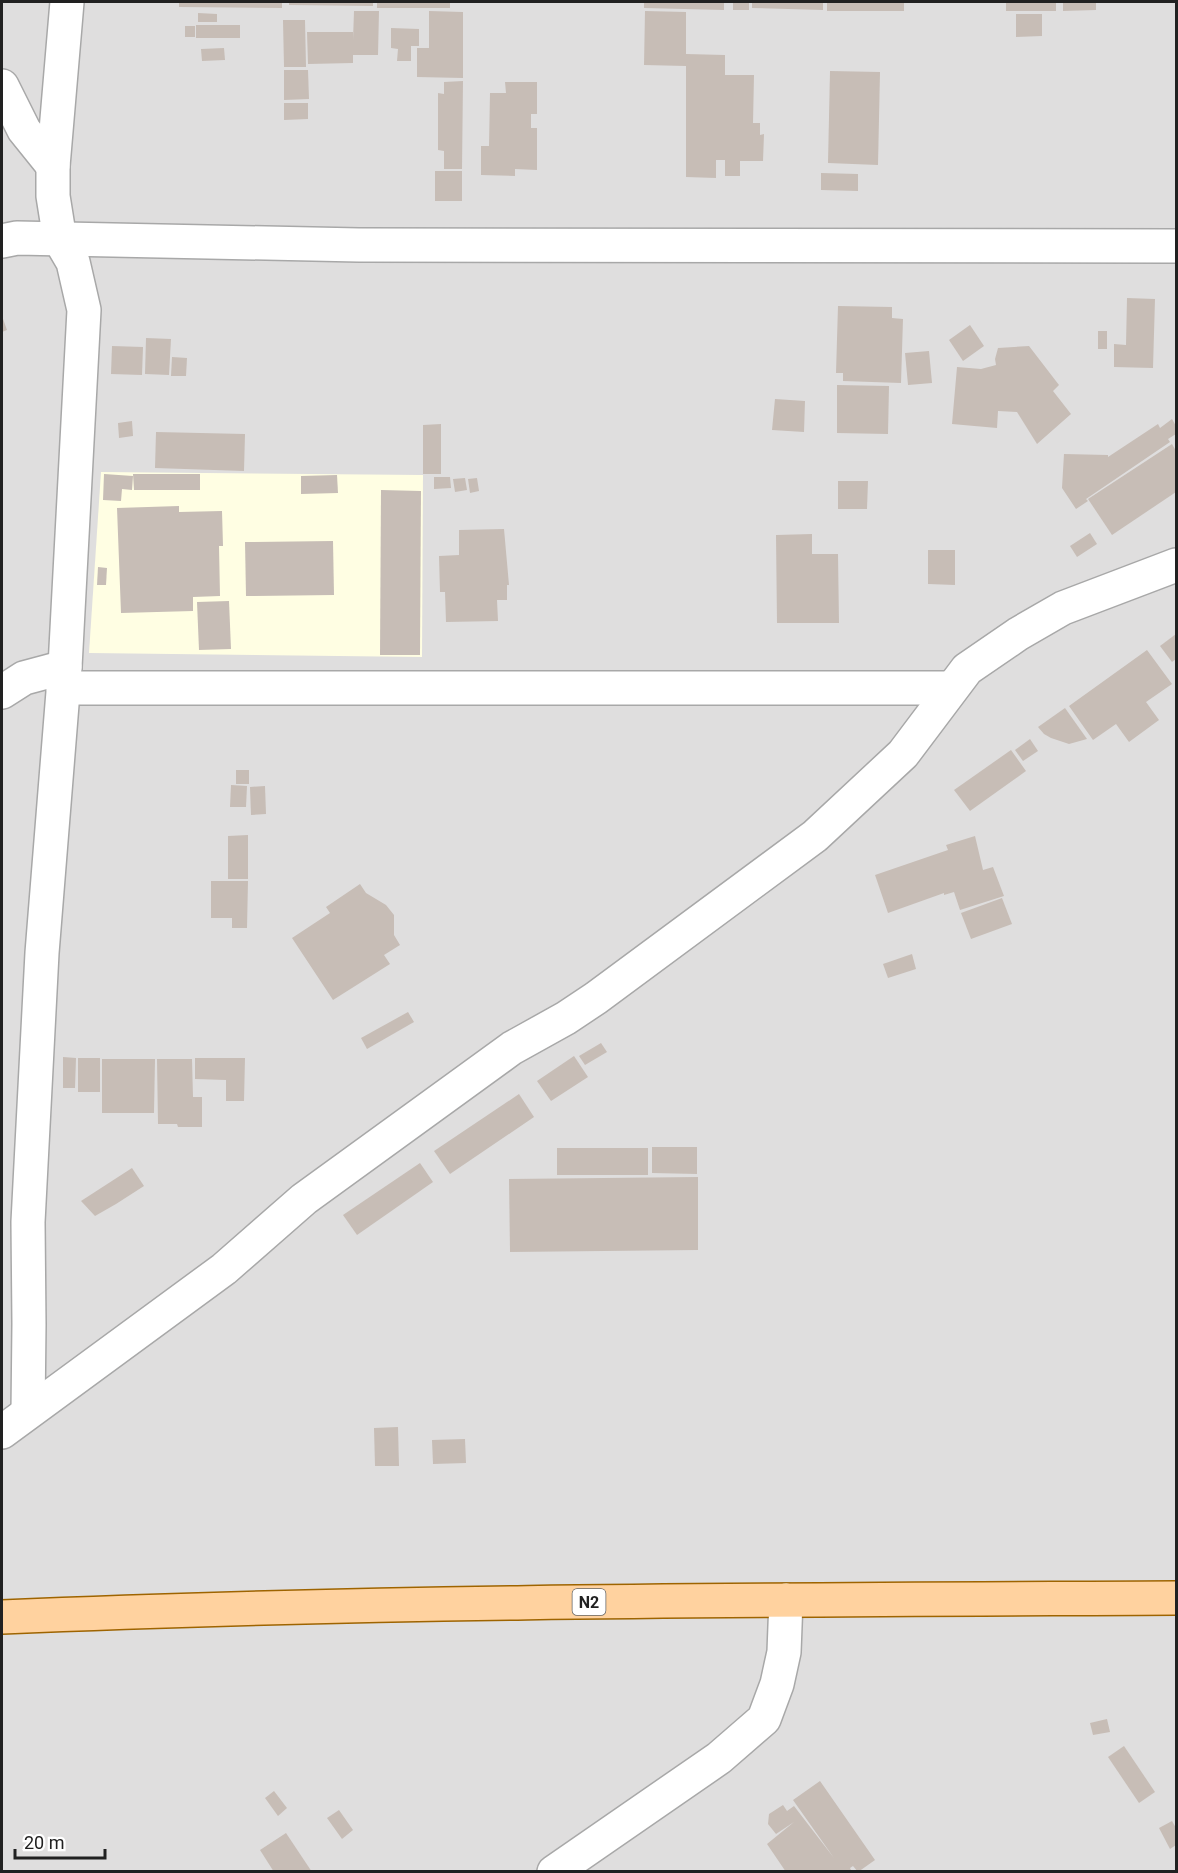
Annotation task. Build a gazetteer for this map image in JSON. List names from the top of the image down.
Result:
{
  "streets": {
    "main road": ["N2"]
  },
  "scale_bar": "20 m"
}
